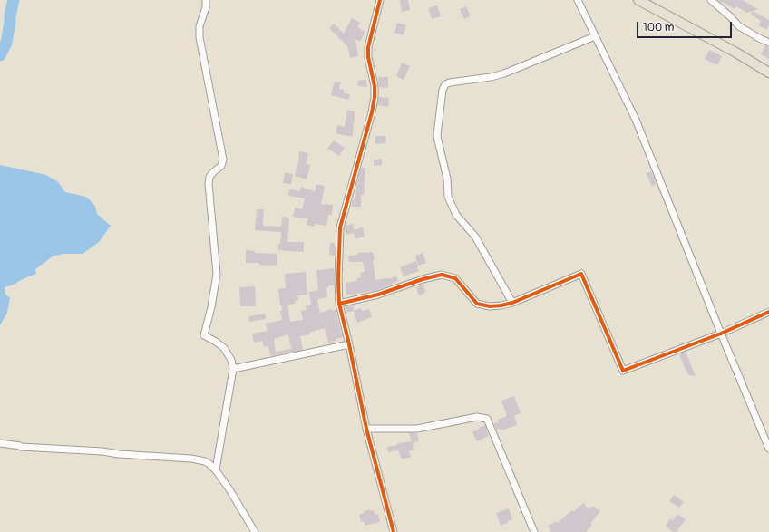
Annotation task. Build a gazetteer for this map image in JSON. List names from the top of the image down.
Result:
{
  "scale_bar": "100 m"
}
